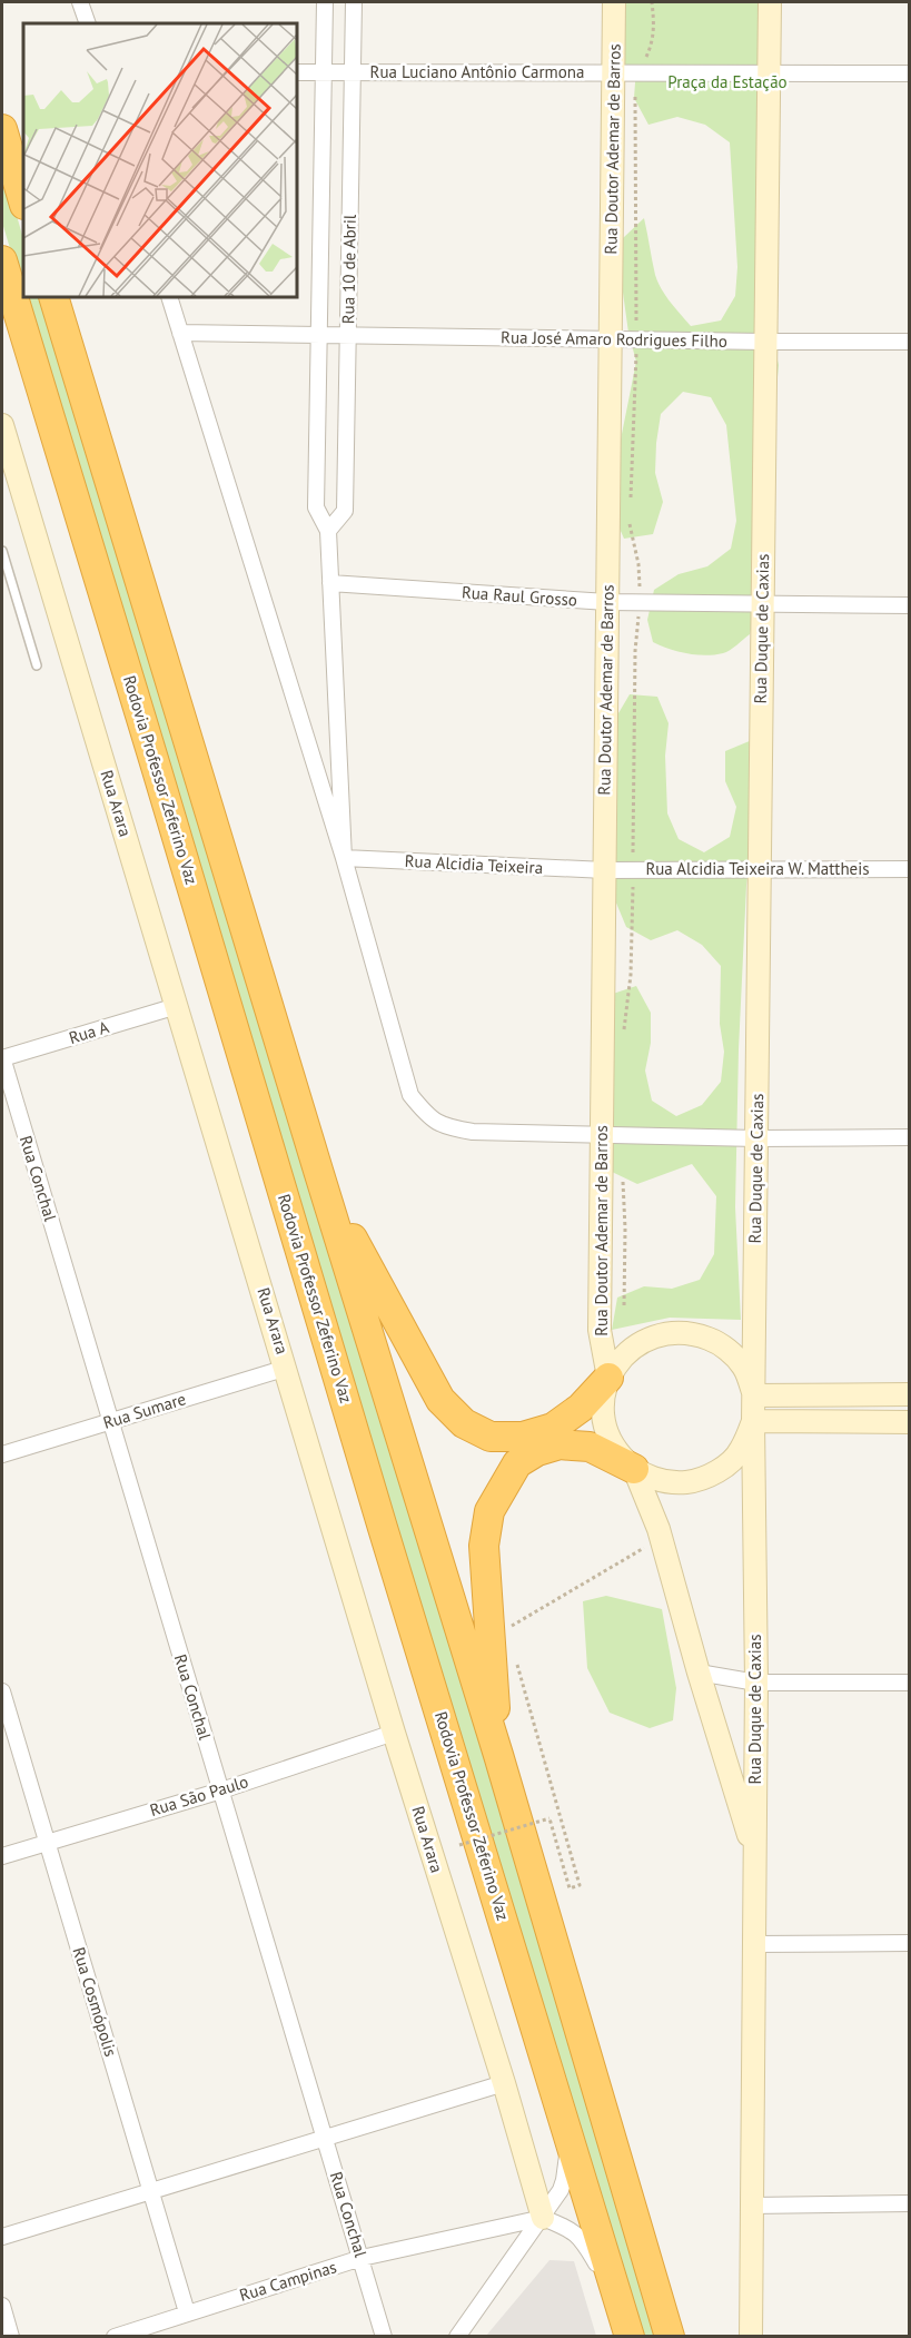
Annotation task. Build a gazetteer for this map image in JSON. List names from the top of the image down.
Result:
{
  "streets": {
    "highway": ["Rodovia Professor Zeferino Vaz"],
    "street": [
      "Rua Luciano Antônio Carmona",
      "Rua Doutor Ademar de Barros",
      "Rua 10 de Abril",
      "Rua José Amaro Rodrigues Filho",
      "Rua Raul Grosso",
      "Rua Duque de Caxias",
      "Rua Arara",
      "Rua Alcidia Teixeira",
      "Rua Alcidia Teixeira W. Mattheis",
      "Rua A",
      "Rua Conchal",
      "Rua Sumare",
      "Rua São Paulo",
      "Rua Cosmópolis",
      "Rua Campinas"
    ]
  },
  "crossings": [
    ["Rua Luciano Antônio Carmona", "Rua Doutor Ademar de Barros"],
    ["Rua Luciano Antônio Carmona", "Rua 10 de Abril"],
    ["Rua Luciano Antônio Carmona", "Rua Duque de Caxias"],
    ["Rua Doutor Ademar de Barros", "Rua José Amaro Rodrigues Filho"],
    ["Rua Doutor Ademar de Barros", "Rua Raul Grosso"],
    ["Rua Doutor Ademar de Barros", "Rua Duque de Caxias"],
    ["Rua Doutor Ademar de Barros", "Rua Alcidia Teixeira"],
    ["Rua Doutor Ademar de Barros", "Rua Alcidia Teixeira W. Mattheis"],
    ["Rua 10 de Abril", "Rua José Amaro Rodrigues Filho"],
    ["Rua 10 de Abril", "Rua Raul Grosso"],
    ["Rua 10 de Abril", "Rua Alcidia Teixeira"],
    ["Rua José Amaro Rodrigues Filho", "Rua Duque de Caxias"],
    ["Rua Raul Grosso", "Rua Duque de Caxias"],
    ["Rua Duque de Caxias", "Rua Alcidia Teixeira W. Mattheis"],
    ["Rua Arara", "Rua A"],
    ["Rua Arara", "Rua Sumare"],
    ["Rua Arara", "Rua São Paulo"],
    ["Rua Arara", "Rua Campinas"],
    ["Rua Alcidia Teixeira", "Rua Alcidia Teixeira W. Mattheis"],
    ["Rua A", "Rua Conchal"],
    ["Rua Conchal", "Rua Sumare"],
    ["Rua Conchal", "Rua São Paulo"],
    ["Rua Conchal", "Rua Campinas"],
    ["Rua São Paulo", "Rua Cosmópolis"],
    ["Rua Cosmópolis", "Rua Campinas"]
  ],
  "parks": ["Praça da Estação"]
}
